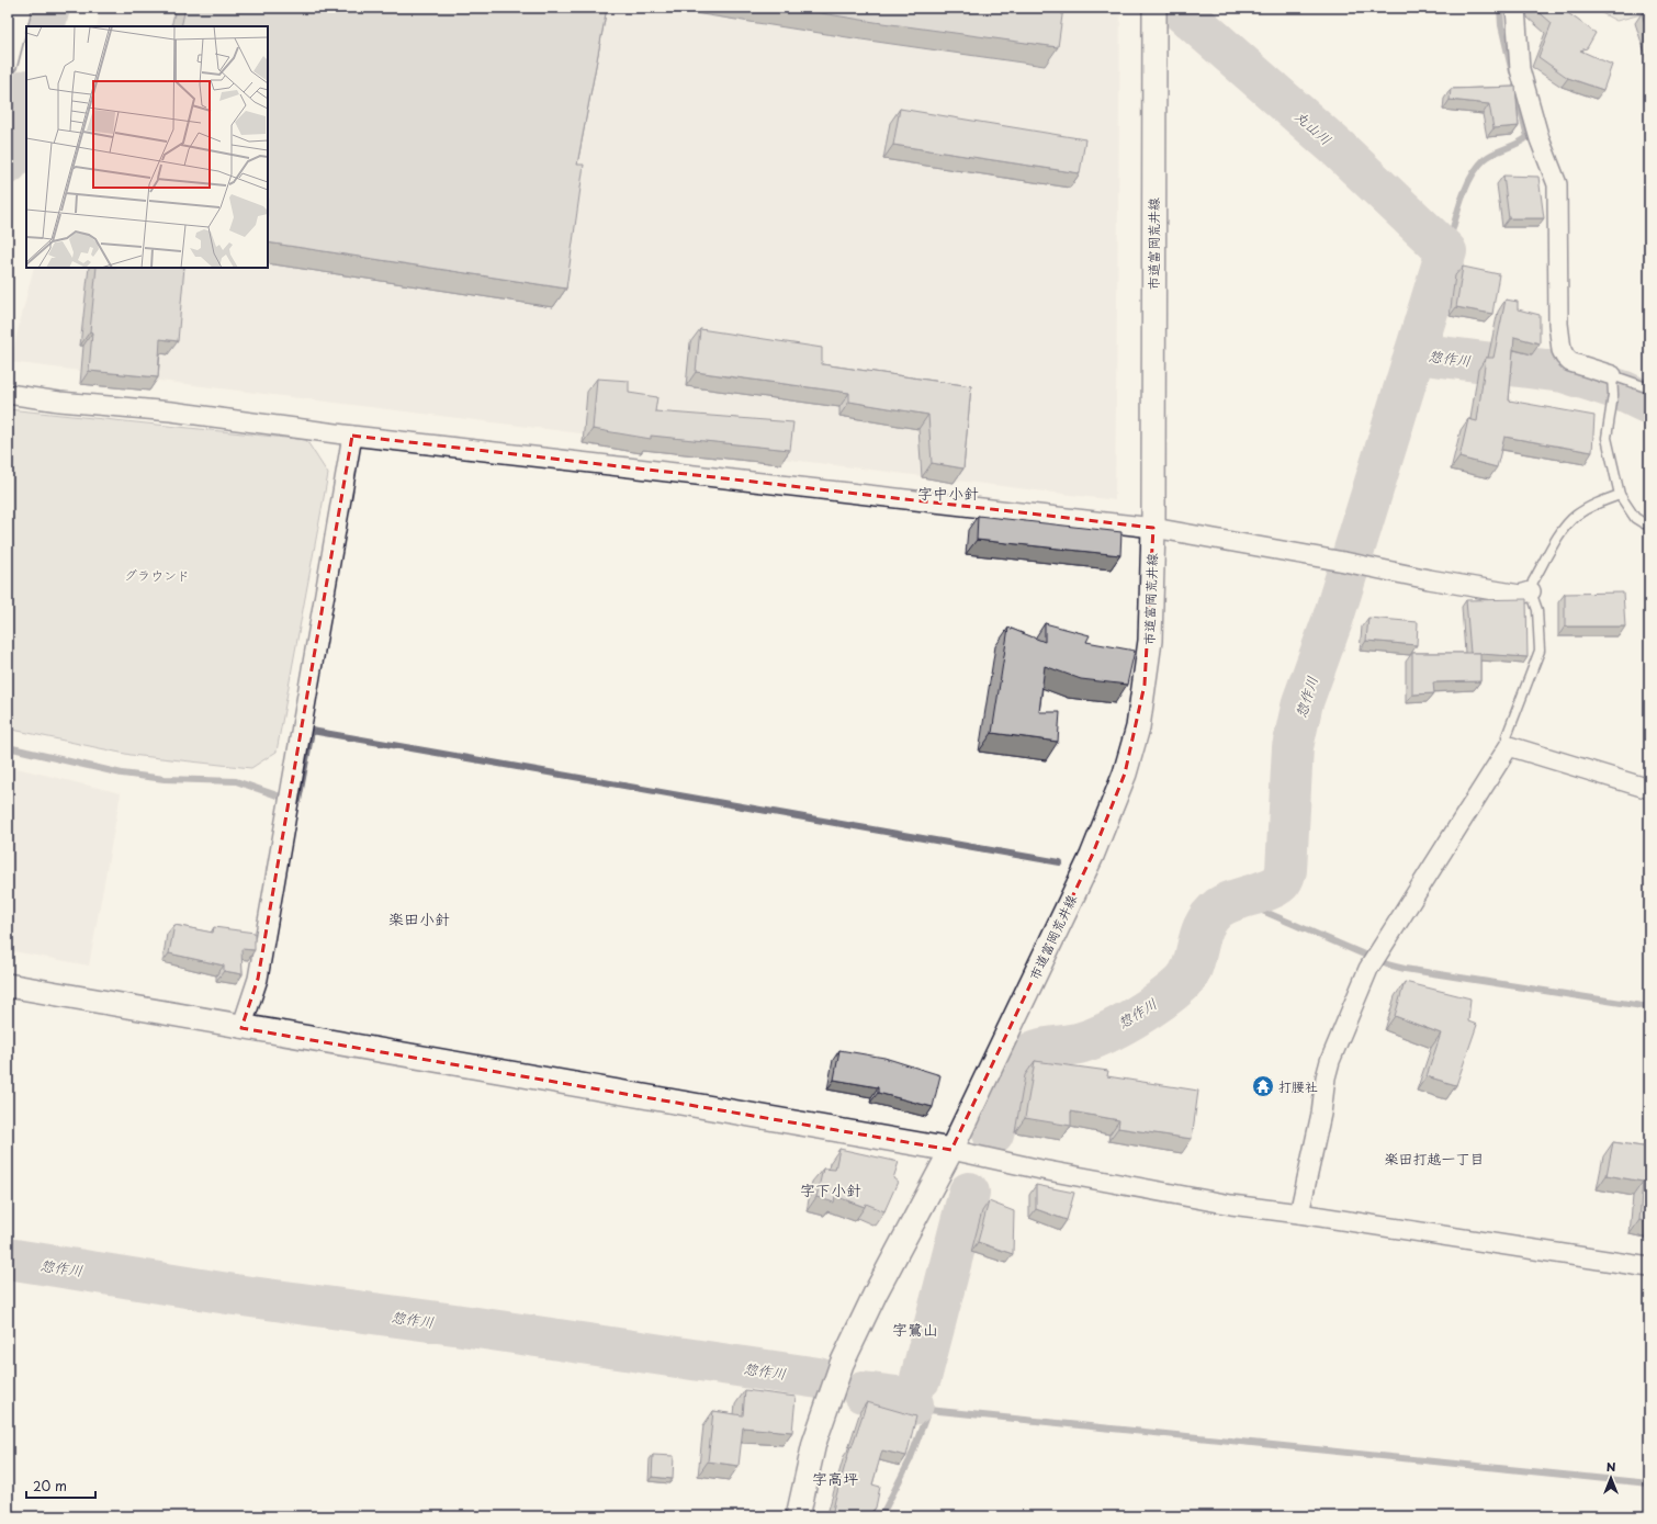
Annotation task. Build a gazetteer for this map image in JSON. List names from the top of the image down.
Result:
{
  "streets": {
    "street": ["市道富岡荒井線"]
  },
  "districts": [
    "字中小針",
    "楽田小針",
    "楽田打越一丁目",
    "字下小針",
    "字鷺山",
    "字高坪"
  ],
  "water": ["丸山川", "惣作川"],
  "parks": ["グラウンド"],
  "places": {
    "temple": ["打腰社"]
  },
  "scale_bar": "20 m",
  "north": "top"
}
